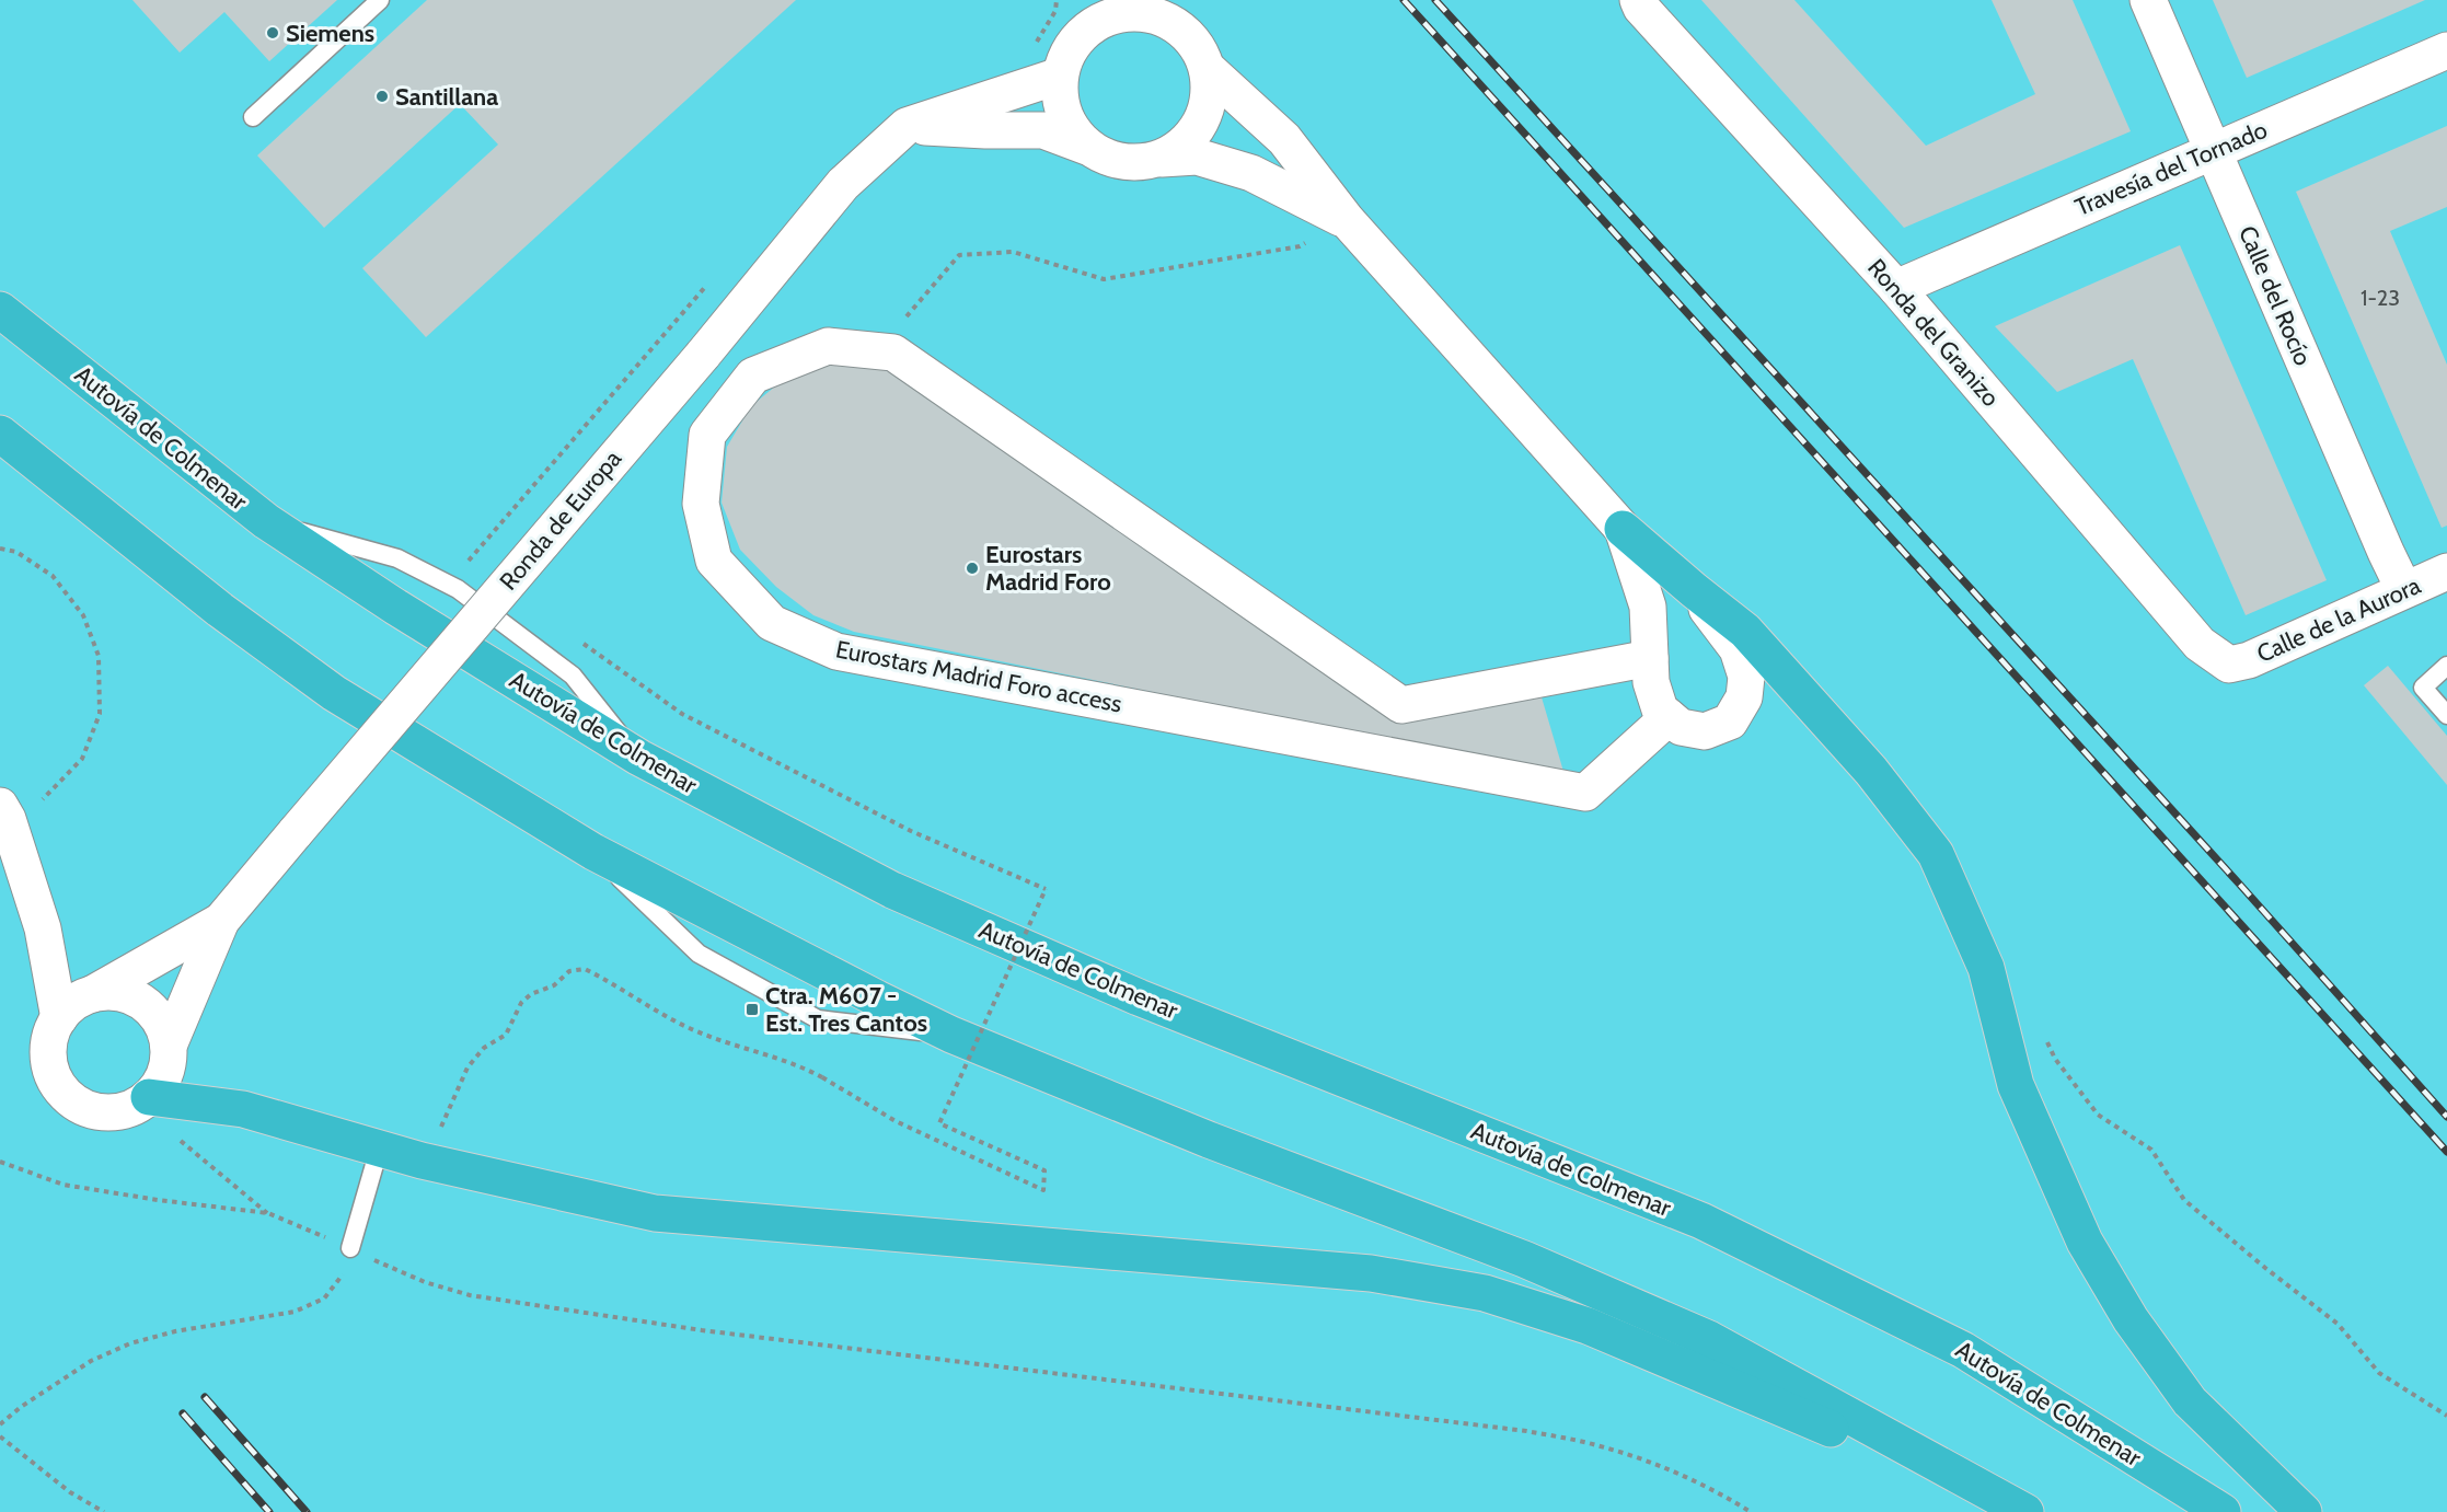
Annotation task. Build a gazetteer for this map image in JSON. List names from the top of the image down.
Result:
{
  "streets": {
    "highway": ["Autovía de Colmenar"],
    "street": [
      "Travesía del Tornado",
      "Calle del Rocío",
      "Ronda del Granizo",
      "Ronda de Europa",
      "Calle de la Aurora",
      "Eurostars Madrid Foro access"
    ]
  },
  "crossings": [
    ["Travesía del Tornado", "Calle del Rocío"],
    ["Travesía del Tornado", "Ronda del Granizo"],
    ["Calle del Rocío", "Calle de la Aurora"],
    ["Ronda del Granizo", "Calle de la Aurora"]
  ],
  "places": {
    "other": ["Siemens", "Santillana", "Eurostars Madrid Foro"],
    "transit": ["Ctra. M607 - Est. Tres Cantos"]
  },
  "house_numbers": ["1-23"]
}
